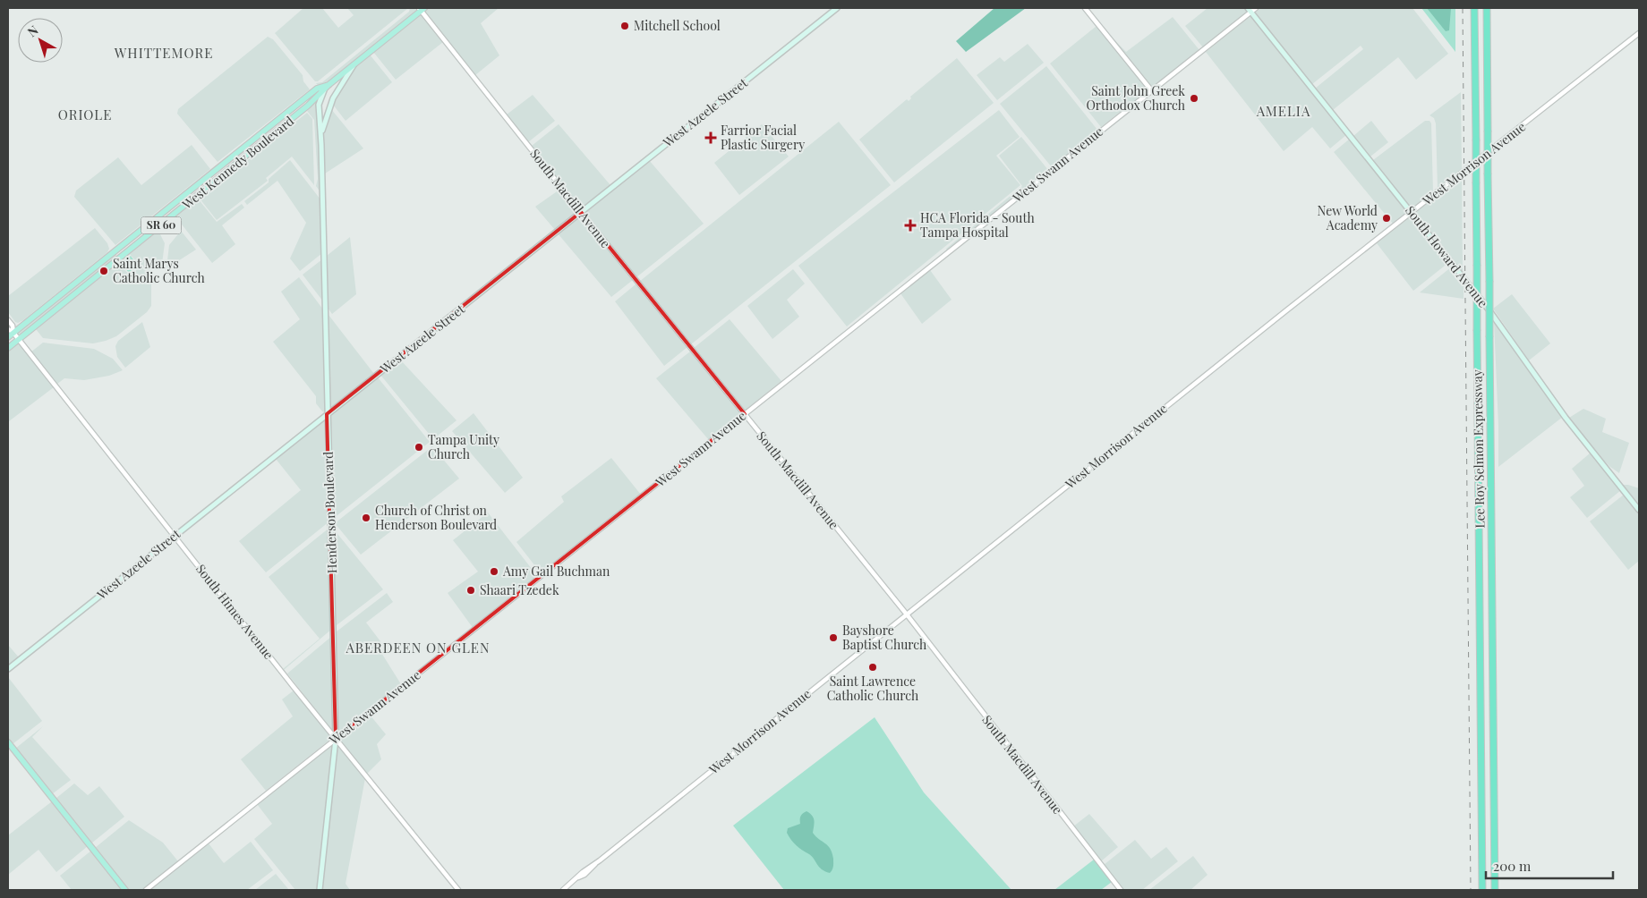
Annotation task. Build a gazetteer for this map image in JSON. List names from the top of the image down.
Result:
{
  "streets": {
    "highway": ["Lee Roy Selmon Expressway"],
    "main road": [
      "West Azeele Street",
      "West Kennedy Boulevard",
      "SR 60",
      "South Howard Avenue",
      "Henderson Boulevard"
    ],
    "street": [
      "West Morrison Avenue",
      "West Swann Avenue",
      "South Macdill Avenue",
      "South Himes Avenue"
    ]
  },
  "crossings": [
    ["West Azeele Street", "South Macdill Avenue"],
    ["West Azeele Street", "Henderson Boulevard"],
    ["West Azeele Street", "South Himes Avenue"],
    ["West Kennedy Boulevard", "South Macdill Avenue"],
    ["West Kennedy Boulevard", "Henderson Boulevard"],
    ["West Kennedy Boulevard", "South Himes Avenue"],
    ["West Morrison Avenue", "South Macdill Avenue"],
    ["West Morrison Avenue", "South Howard Avenue"],
    ["West Swann Avenue", "South Macdill Avenue"],
    ["West Swann Avenue", "South Howard Avenue"],
    ["West Swann Avenue", "Henderson Boulevard"],
    ["West Swann Avenue", "South Himes Avenue"],
    ["Henderson Boulevard", "South Himes Avenue"]
  ],
  "districts": [
    "WHITTEMORE",
    "AMELIA",
    "ORIOLE",
    "ABERDEEN ON GLEN"
  ],
  "places": {
    "other": [
      "Mitchell School",
      "Saint John Greek Orthodox Church",
      "New World Academy",
      "Saint Marys Catholic Church",
      "Tampa Unity Church",
      "Church of Christ on Henderson Boulevard",
      "Amy Gail Buchman",
      "Shaari Tzedek",
      "Bayshore Baptist Church",
      "Saint Lawrence Catholic Church"
    ],
    "health": ["Farrior Facial Plastic Surgery", "HCA Florida - South Tampa Hospital"]
  },
  "scale_bar": "200 m",
  "north": "top left"
}
